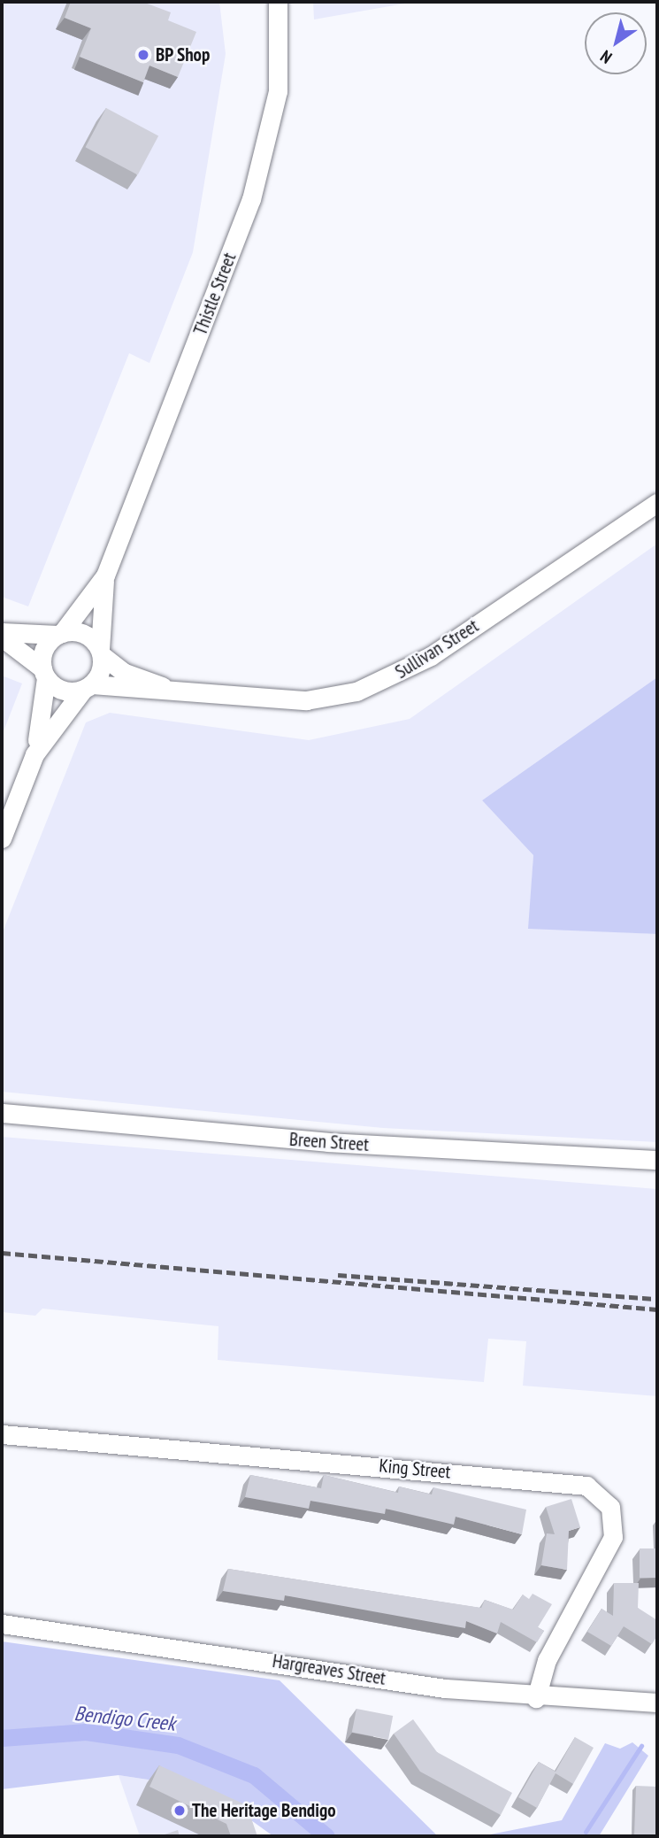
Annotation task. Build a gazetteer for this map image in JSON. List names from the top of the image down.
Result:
{
  "streets": {
    "street": [
      "Thistle Street",
      "Sullivan Street",
      "Breen Street",
      "King Street",
      "Hargreaves Street"
    ]
  },
  "crossings": [
    ["Thistle Street", "Sullivan Street"],
    ["King Street", "Hargreaves Street"]
  ],
  "water": ["Bendigo Creek"],
  "places": ["BP Shop", "The Heritage Bendigo"],
  "north": "bottom left"
}
